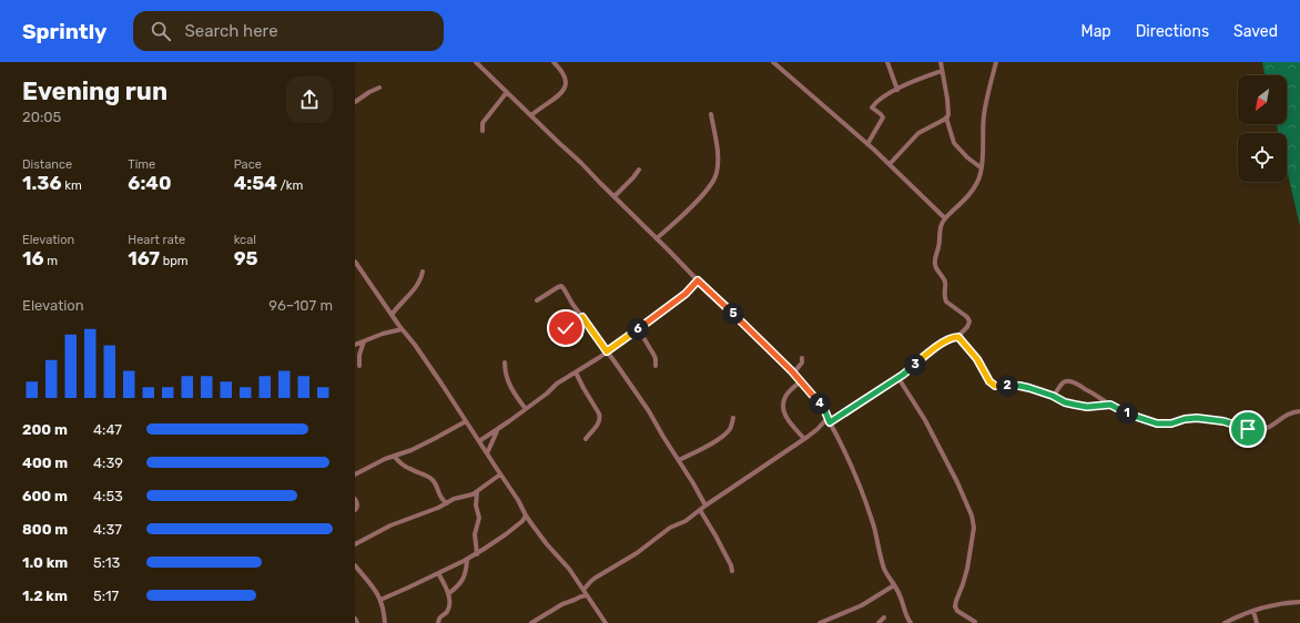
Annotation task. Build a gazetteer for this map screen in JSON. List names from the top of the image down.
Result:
{
  "north": "bottom left",
  "page": {
    "header": "Sprintly",
    "search": "Search here",
    "nav": ["Map", "Directions", "Saved"],
    "heading": ["Evening run", "20:05"],
    "stats": [
      ["Distance", "1.36 km"],
      ["Time", "6:40"],
      ["Pace", "4:54 /km"],
      ["Elevation", "16 m"],
      ["Heart rate", "167 bpm"],
      ["kcal", "95"]
    ],
    "chart": ["Elevation", "96–107 m"],
    "pins": [
      "5",
      "6",
      "3",
      "2",
      "4",
      "1"
    ],
    "list": [
      {
        "name": "200 m",
        "note": "4:47"
      },
      {
        "name": "400 m",
        "note": "4:39"
      },
      {
        "name": "600 m",
        "note": "4:53"
      },
      {
        "name": "800 m",
        "note": "4:37"
      },
      {
        "name": "1.0 km",
        "note": "5:13"
      },
      {
        "name": "1.2 km",
        "note": "5:17"
      }
    ]
  }
}
